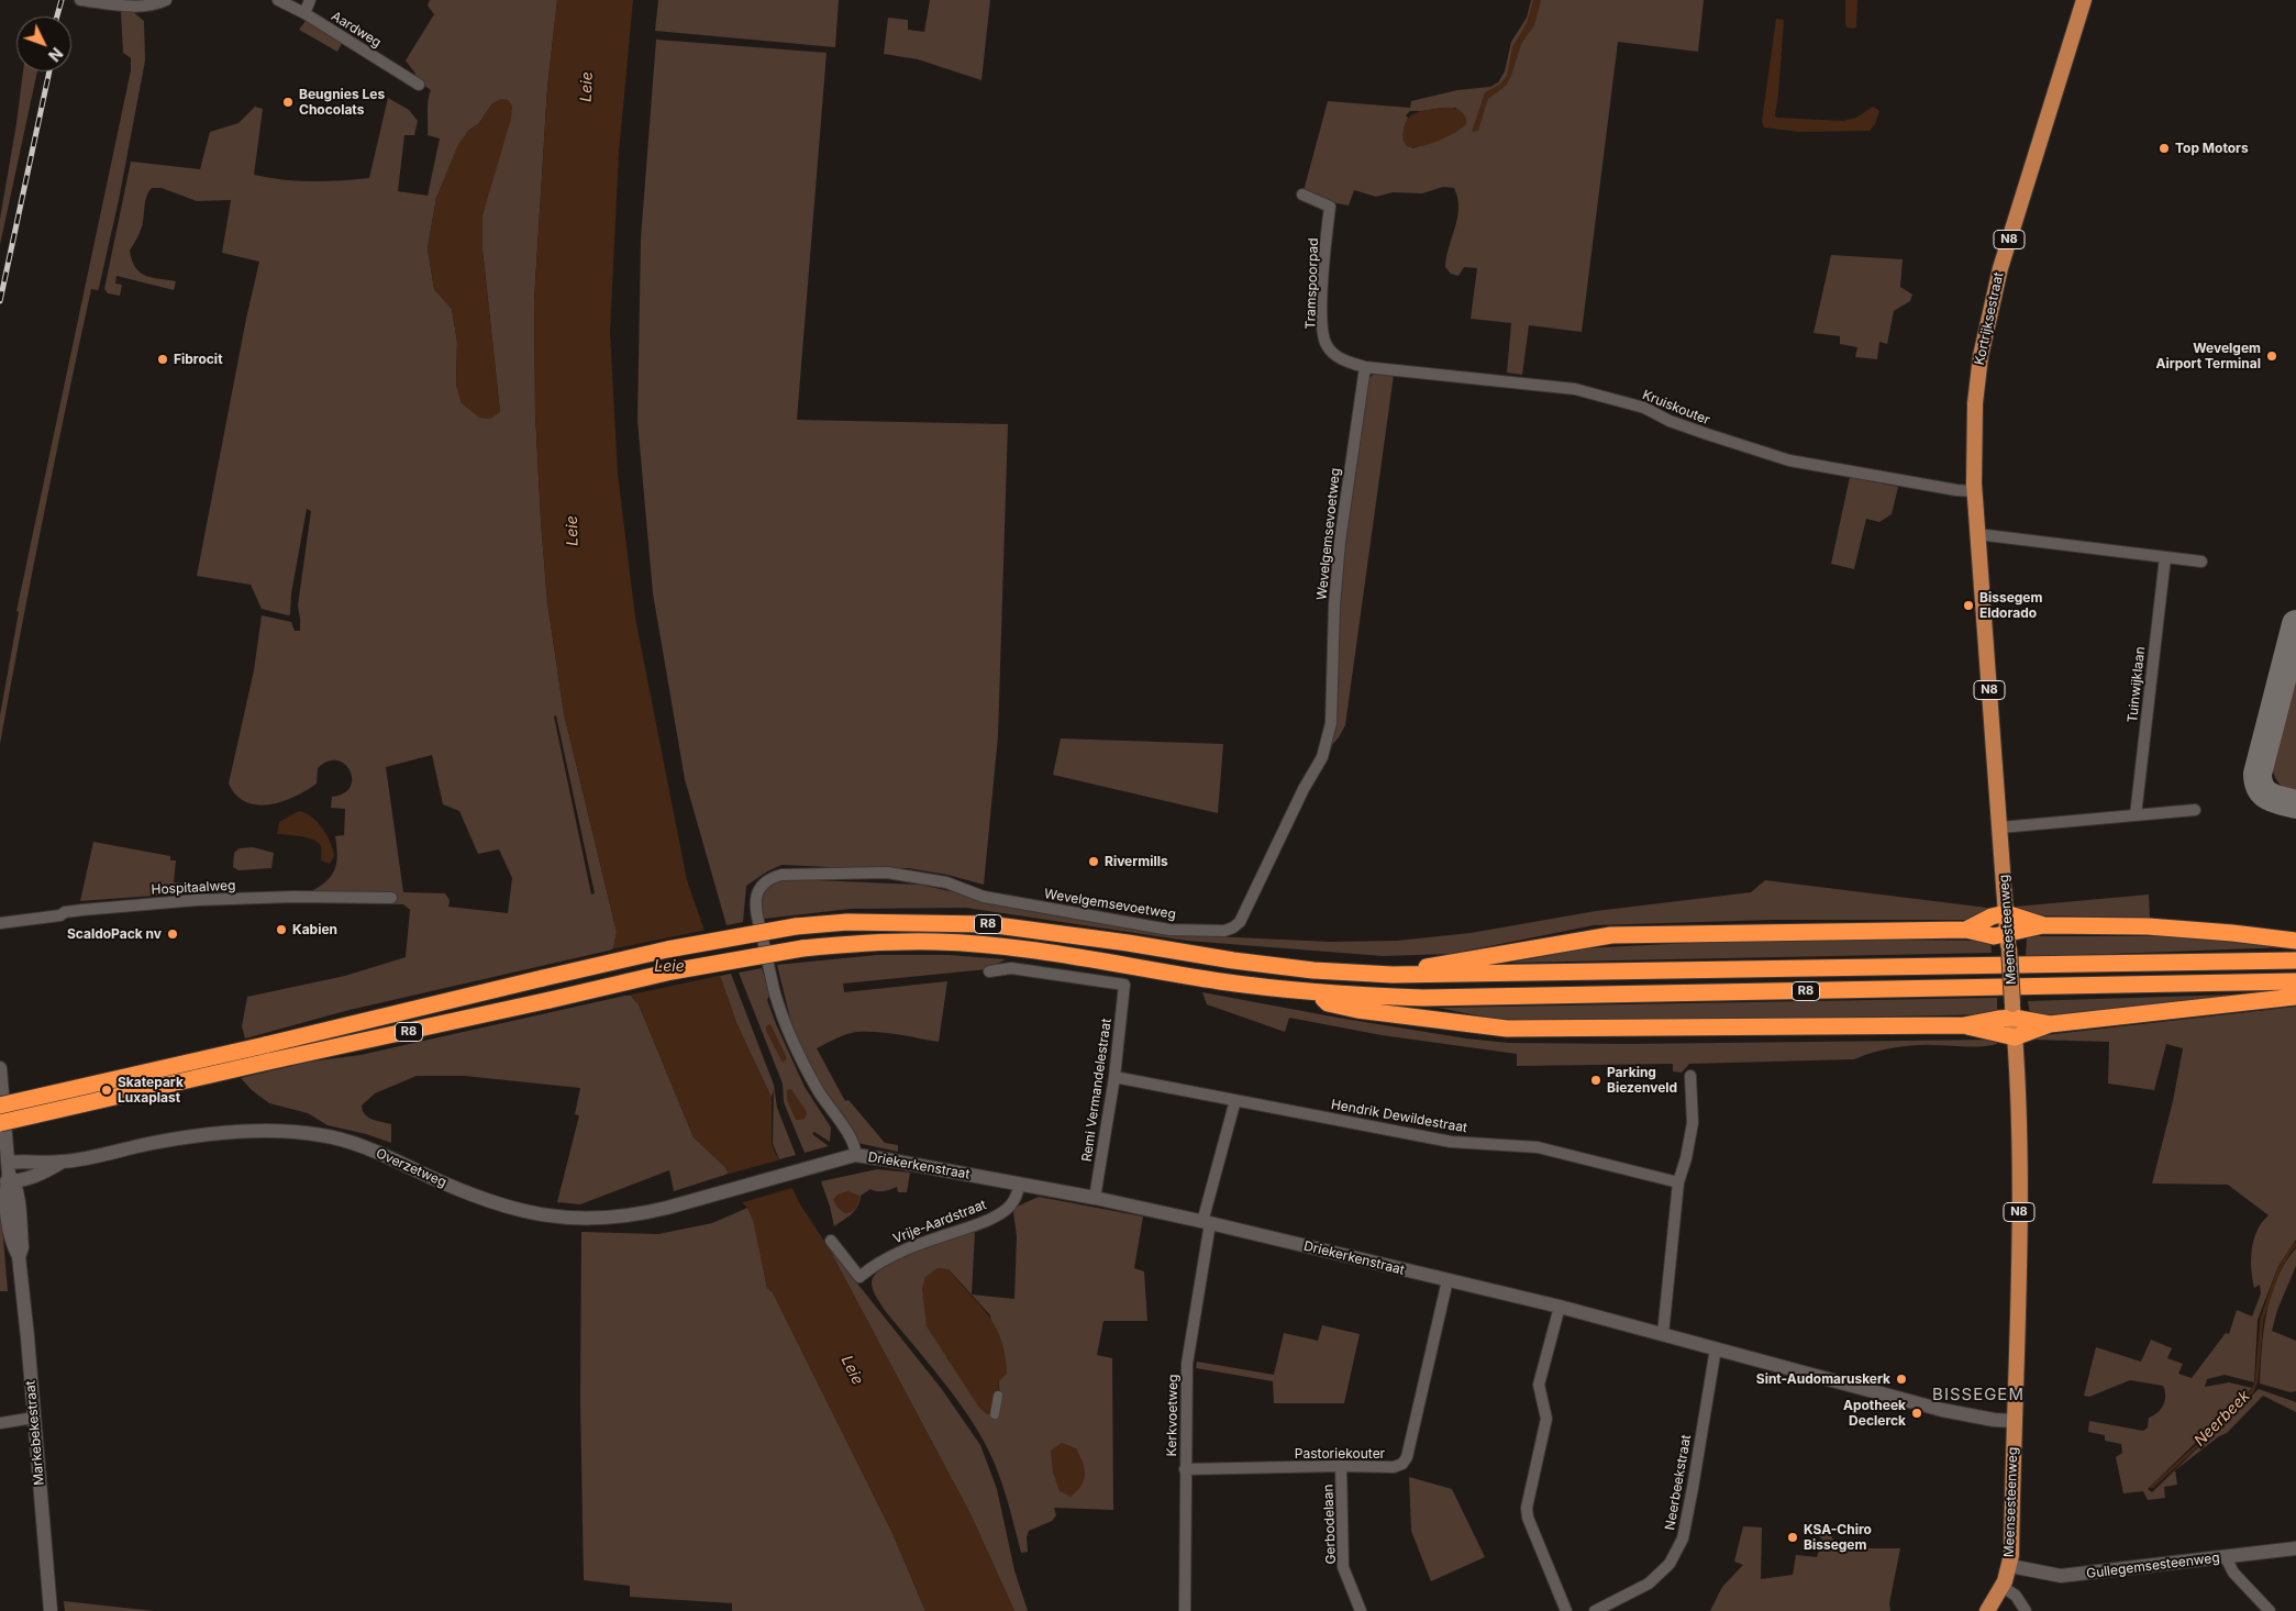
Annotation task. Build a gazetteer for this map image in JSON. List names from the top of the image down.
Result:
{
  "streets": {
    "highway": ["R8"],
    "main road": ["N8", "Kortrijksestraat", "Meensesteenweg"],
    "street": [
      "Aardweg",
      "Tramspoorpad",
      "Kruiskouter",
      "Wevelgemsevoetweg",
      "Tuinwijklaan",
      "Hospitaalweg",
      "Remi Vermandelestraat",
      "Hendrik Dewildestraat",
      "Driekerkenstraat",
      "Overzetweg",
      "Vrije-Aardstraat",
      "Kerkvoetweg",
      "Markebekestraat",
      "Pastoriekouter",
      "Neerbeekstraat",
      "Gerbodelaan",
      "Gullegemsesteenweg"
    ]
  },
  "crossings": [
    ["Tramspoorpad", "Kruiskouter"],
    ["Tramspoorpad", "Wevelgemsevoetweg"],
    ["Kortrijksestraat", "Kruiskouter"],
    ["Kortrijksestraat", "Meensesteenweg"],
    ["Kruiskouter", "Wevelgemsevoetweg"],
    ["Kruiskouter", "Meensesteenweg"],
    ["Wevelgemsevoetweg", "Driekerkenstraat"],
    ["Meensesteenweg", "Driekerkenstraat"],
    ["Meensesteenweg", "Gullegemsesteenweg"],
    ["Remi Vermandelestraat", "Hendrik Dewildestraat"],
    ["Remi Vermandelestraat", "Driekerkenstraat"],
    ["Hendrik Dewildestraat", "Kerkvoetweg"],
    ["Driekerkenstraat", "Overzetweg"],
    ["Driekerkenstraat", "Vrije-Aardstraat"],
    ["Driekerkenstraat", "Kerkvoetweg"],
    ["Driekerkenstraat", "Pastoriekouter"],
    ["Driekerkenstraat", "Neerbeekstraat"],
    ["Overzetweg", "Markebekestraat"],
    ["Kerkvoetweg", "Pastoriekouter"],
    ["Pastoriekouter", "Gerbodelaan"]
  ],
  "districts": ["BISSEGEM"],
  "water": ["Leie", "Neerbeek"],
  "places": [
    "Beugnies Les Chocolats",
    "Top Motors",
    "Wevelgem Airport Terminal",
    "Fibrocit",
    "Bissegem Eldorado",
    "Rivermills",
    "Kabien",
    "ScaldoPack nv",
    "Parking Biezenveld",
    "Skatepark Luxaplast",
    "Sint-Audomaruskerk",
    "Apotheek Declerck",
    "KSA-Chiro Bissegem"
  ],
  "north": "bottom right"
}
